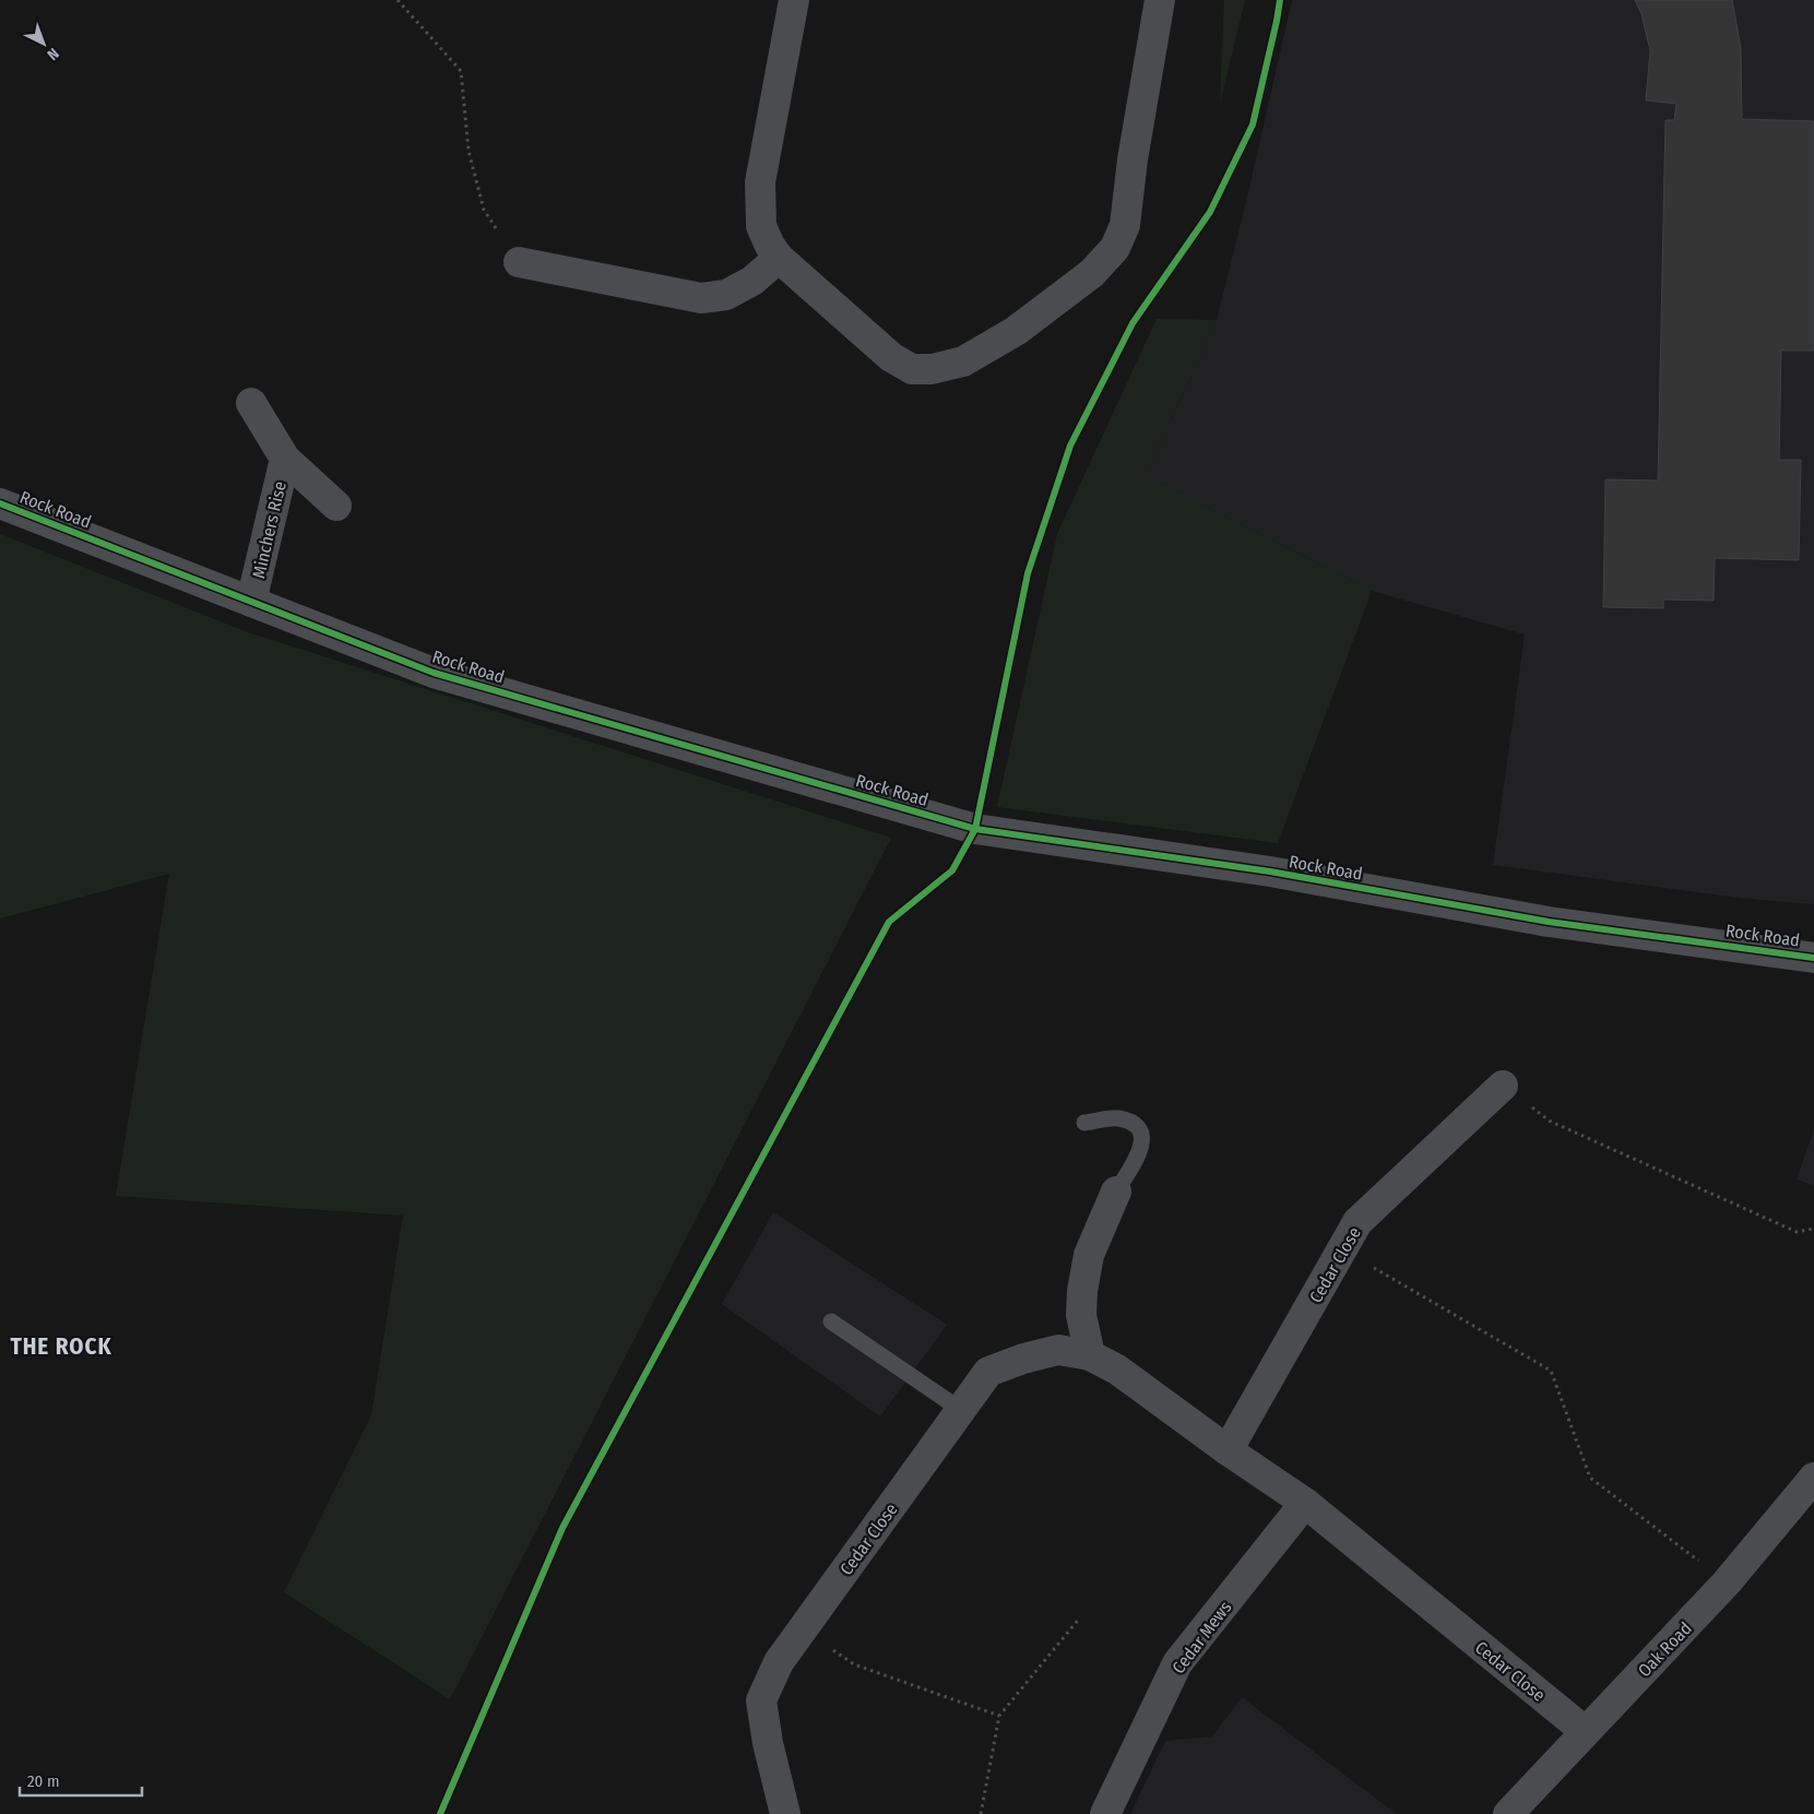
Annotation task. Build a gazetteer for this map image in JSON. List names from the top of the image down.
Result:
{
  "streets": {
    "street": [
      "Rock Road",
      "Minchers Rise",
      "Cedar Close",
      "Cedar Mews",
      "Oak Road"
    ]
  },
  "crossings": [
    ["Rock Road", "Minchers Rise"],
    ["Cedar Close", "Cedar Mews"],
    ["Cedar Close", "Oak Road"]
  ],
  "districts": ["THE ROCK"],
  "scale_bar": "20 m",
  "north": "bottom right"
}
